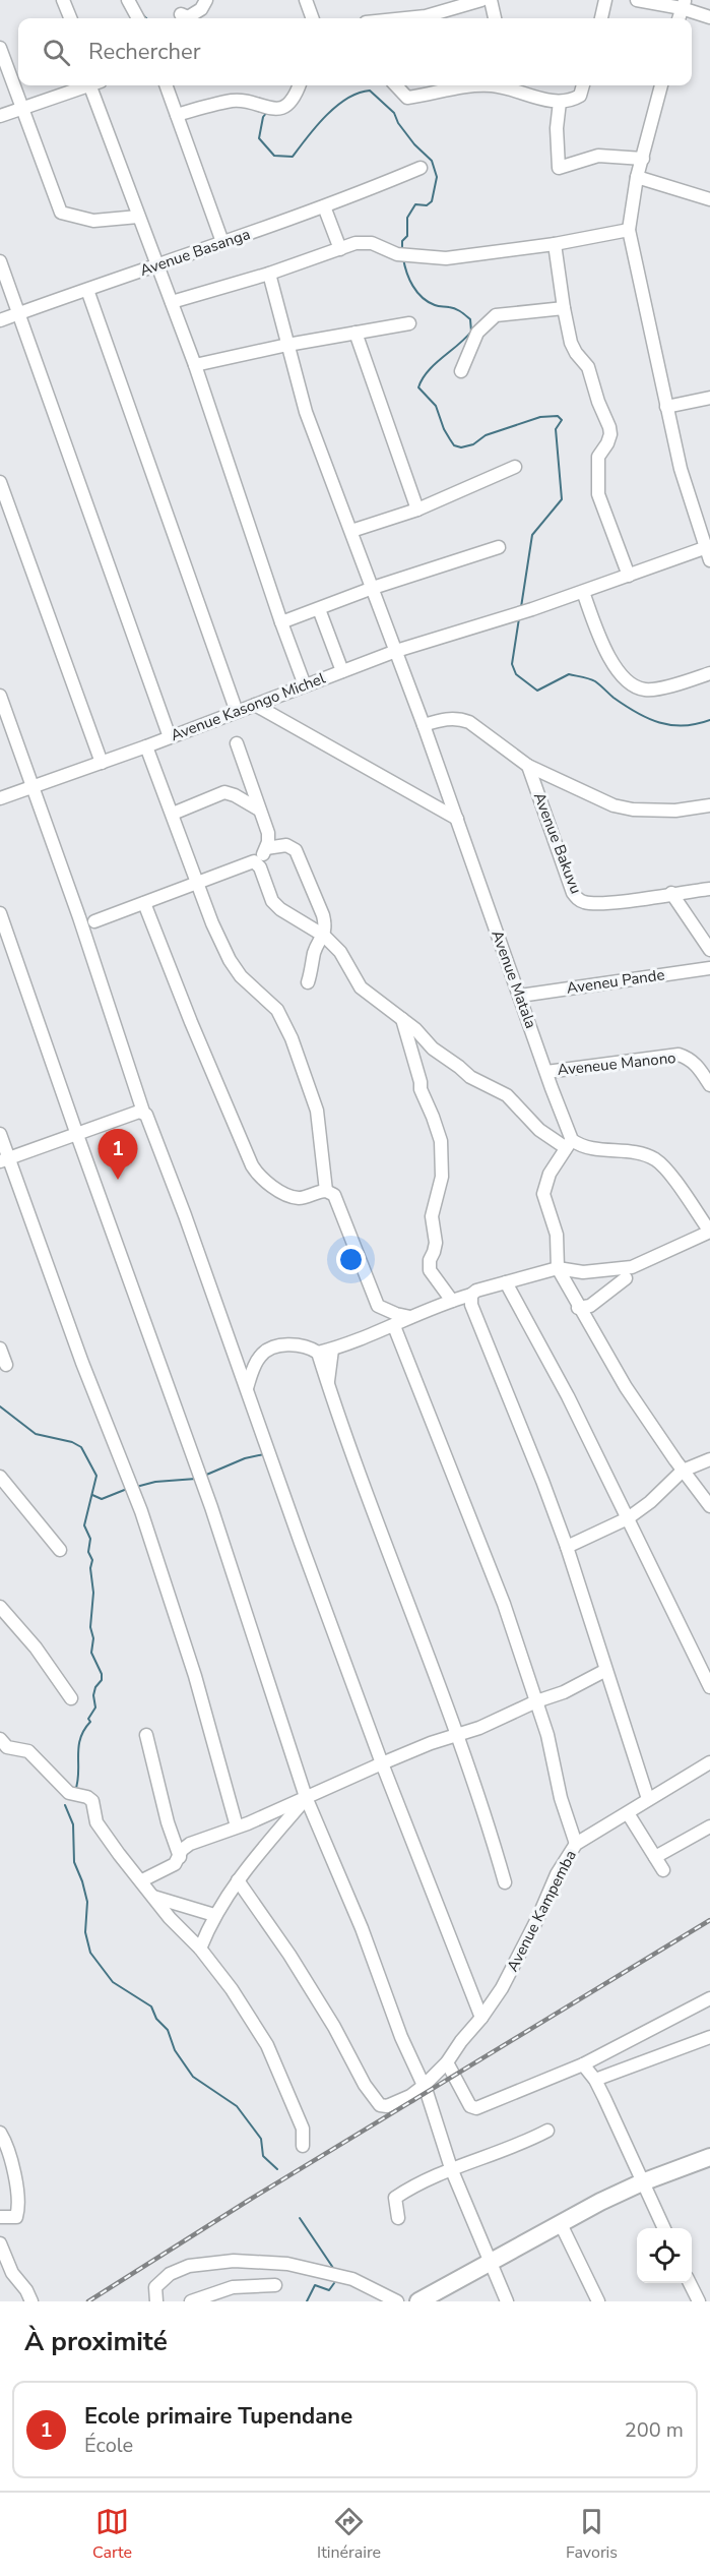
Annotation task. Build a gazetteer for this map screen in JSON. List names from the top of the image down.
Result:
{
  "streets": {
    "street": [
      "Avenue Basanga",
      "Avenue Kasongo Michel",
      "Avenue Bakuvu",
      "Avenue Matala",
      "Aveneu Pande",
      "Aveneue Manono",
      "Avenue Kampemba"
    ]
  },
  "crossings": [
    ["Avenue Kasongo Michel", "Avenue Matala"],
    ["Avenue Matala", "Aveneu Pande"],
    ["Avenue Matala", "Aveneue Manono"]
  ],
  "page": {
    "search": "Rechercher",
    "pins": "1",
    "heading": "À proximité",
    "list": [
      {
        "mark": "1",
        "name": "Ecole primaire Tupendane",
        "note": "École",
        "value": "200 m"
      }
    ],
    "nav": ["Carte", "Itinéraire", "Favoris"]
  }
}
